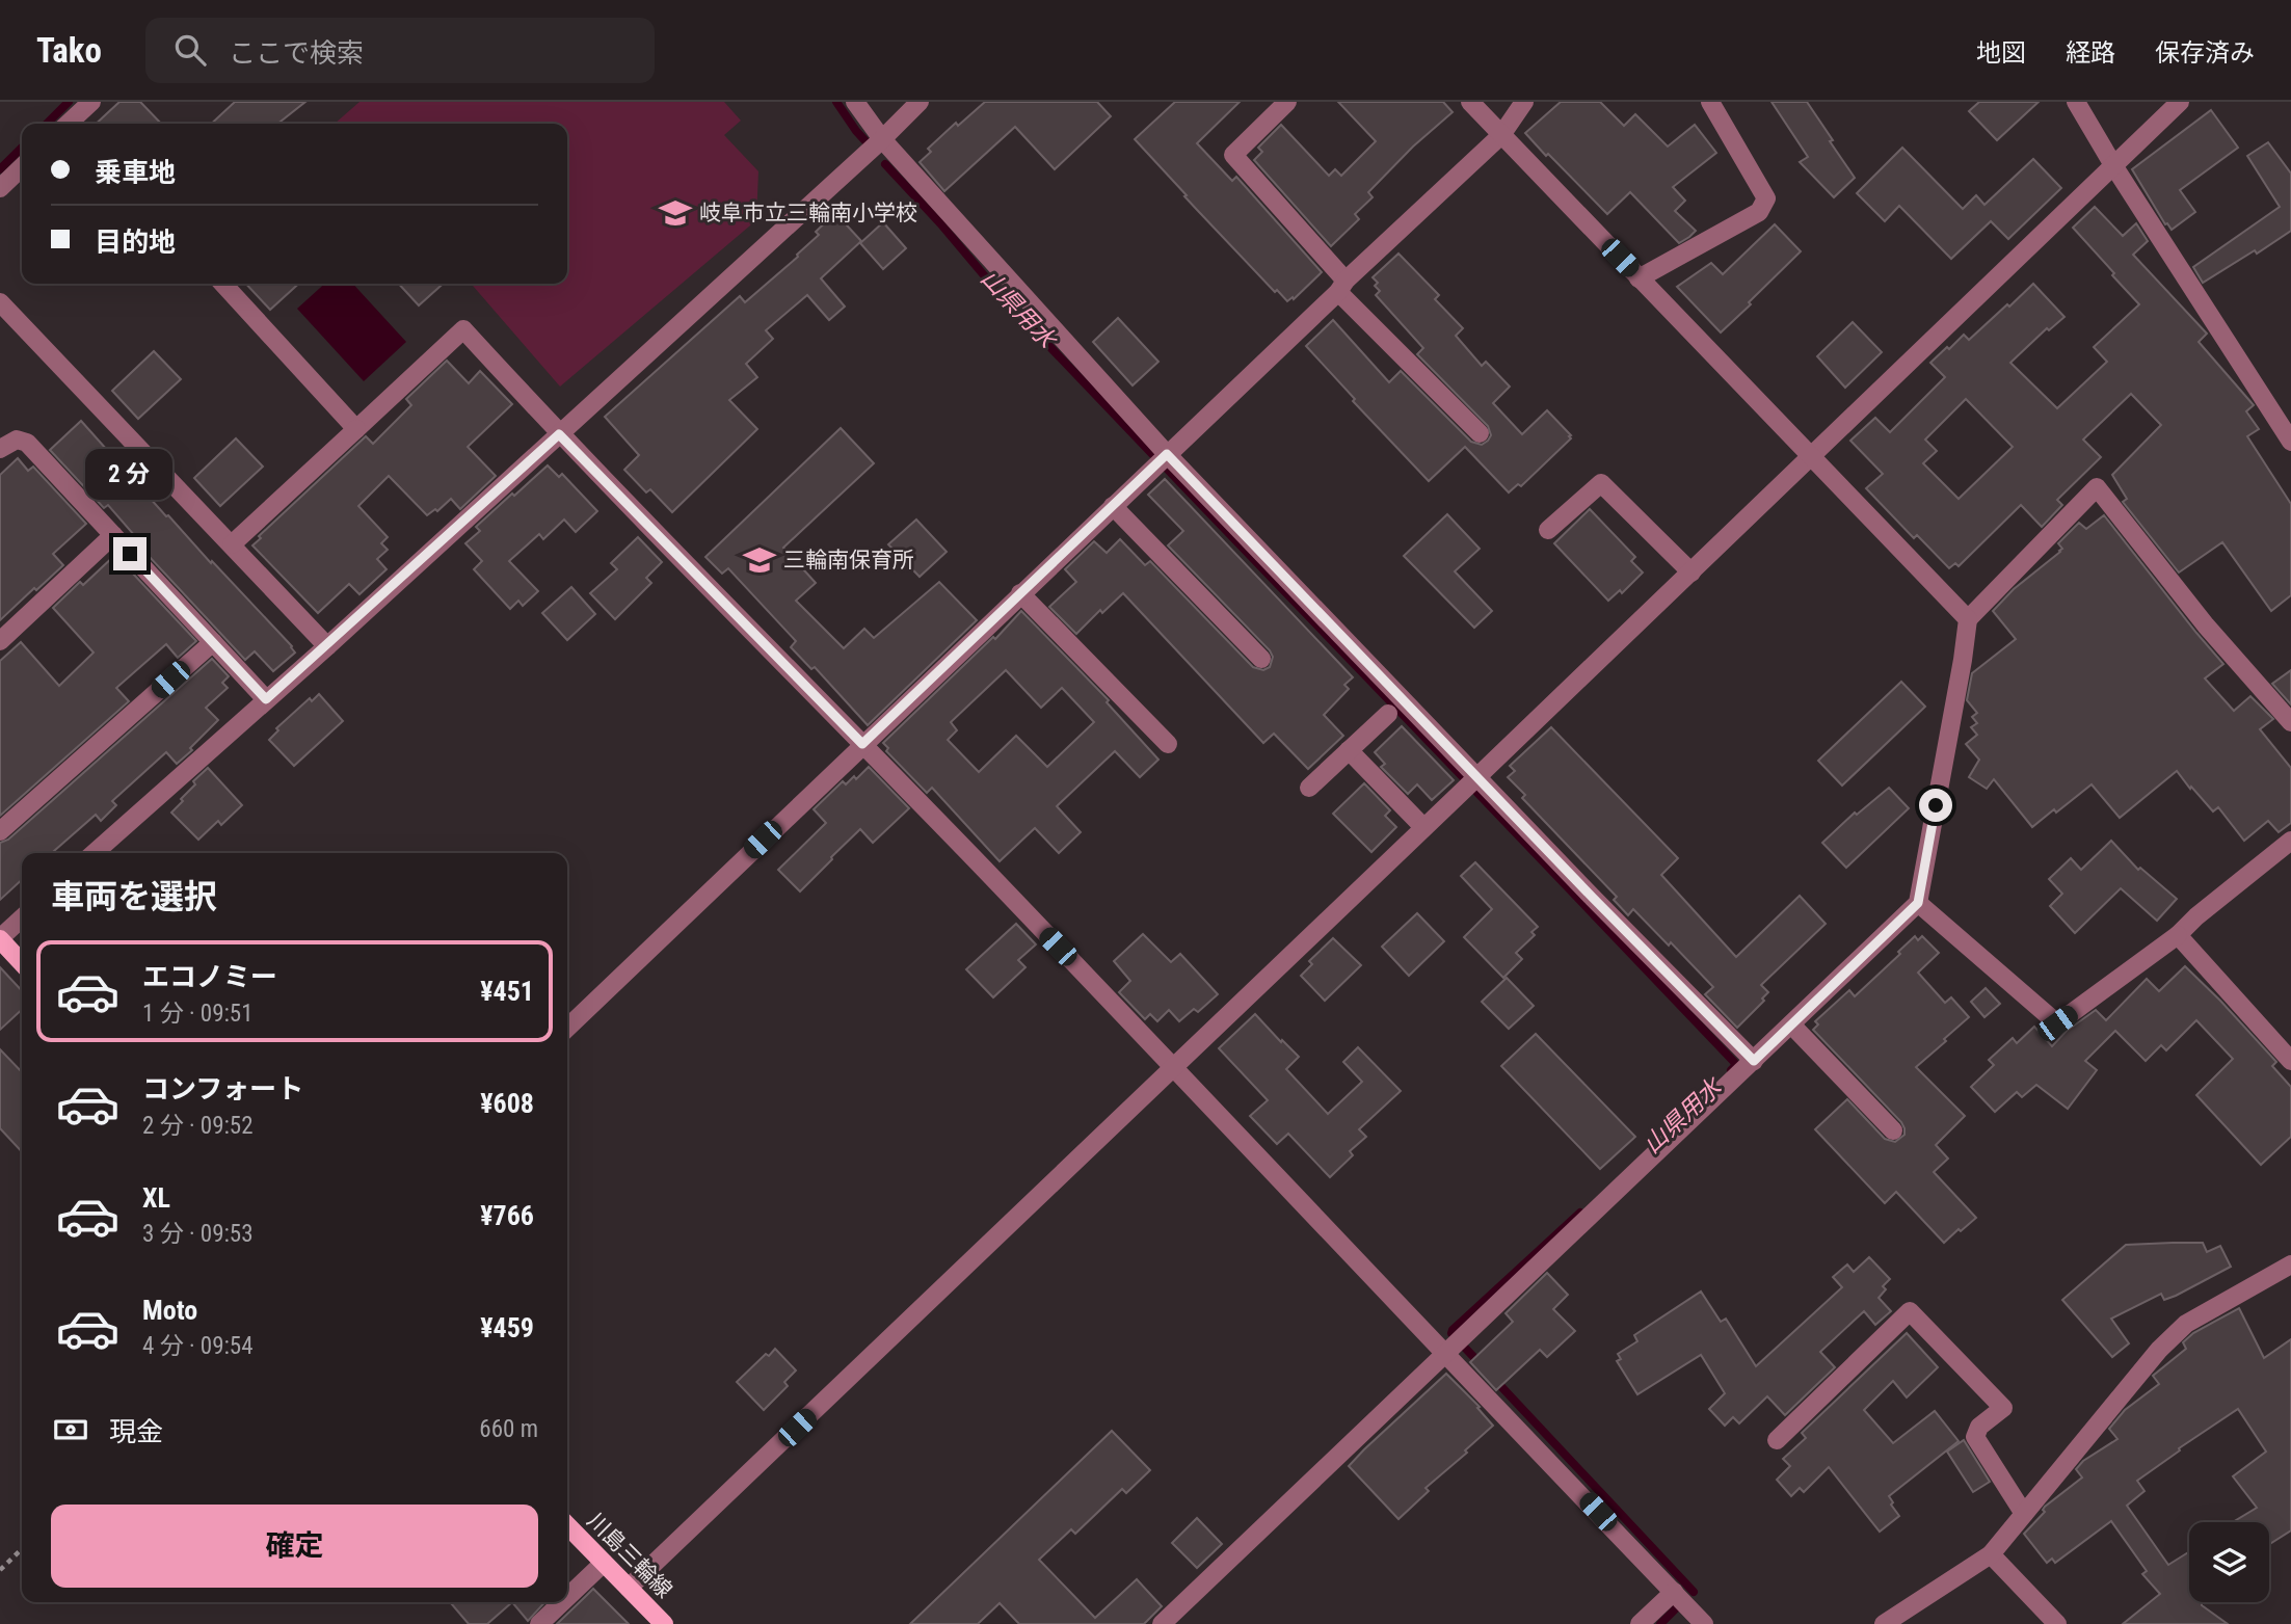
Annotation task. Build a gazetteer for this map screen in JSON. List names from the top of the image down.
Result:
{
  "streets": {
    "main road": ["川島三輪線"]
  },
  "water": ["山県用水"],
  "places": {
    "school or university": ["岐阜市立三輪南小学校", "三輪南保育所"]
  },
  "page": {
    "header": "Tako",
    "search": "ここで検索",
    "nav": ["地図", "経路", "保存済み"],
    "banner": ["乗車地", "目的地"],
    "bubble": "2 分",
    "heading": "車両を選択",
    "list": [
      {
        "name": "エコノミー",
        "note": "1 分 · 09:51",
        "value": "¥451"
      },
      {
        "name": "コンフォート",
        "note": "2 分 · 09:52",
        "value": "¥608"
      },
      {
        "name": "XL",
        "note": "3 分 · 09:53",
        "value": "¥766"
      },
      {
        "name": "Moto",
        "note": "4 分 · 09:54",
        "value": "¥459"
      }
    ],
    "pay": ["現金", "660 m"],
    "buttons": "確定"
  }
}
